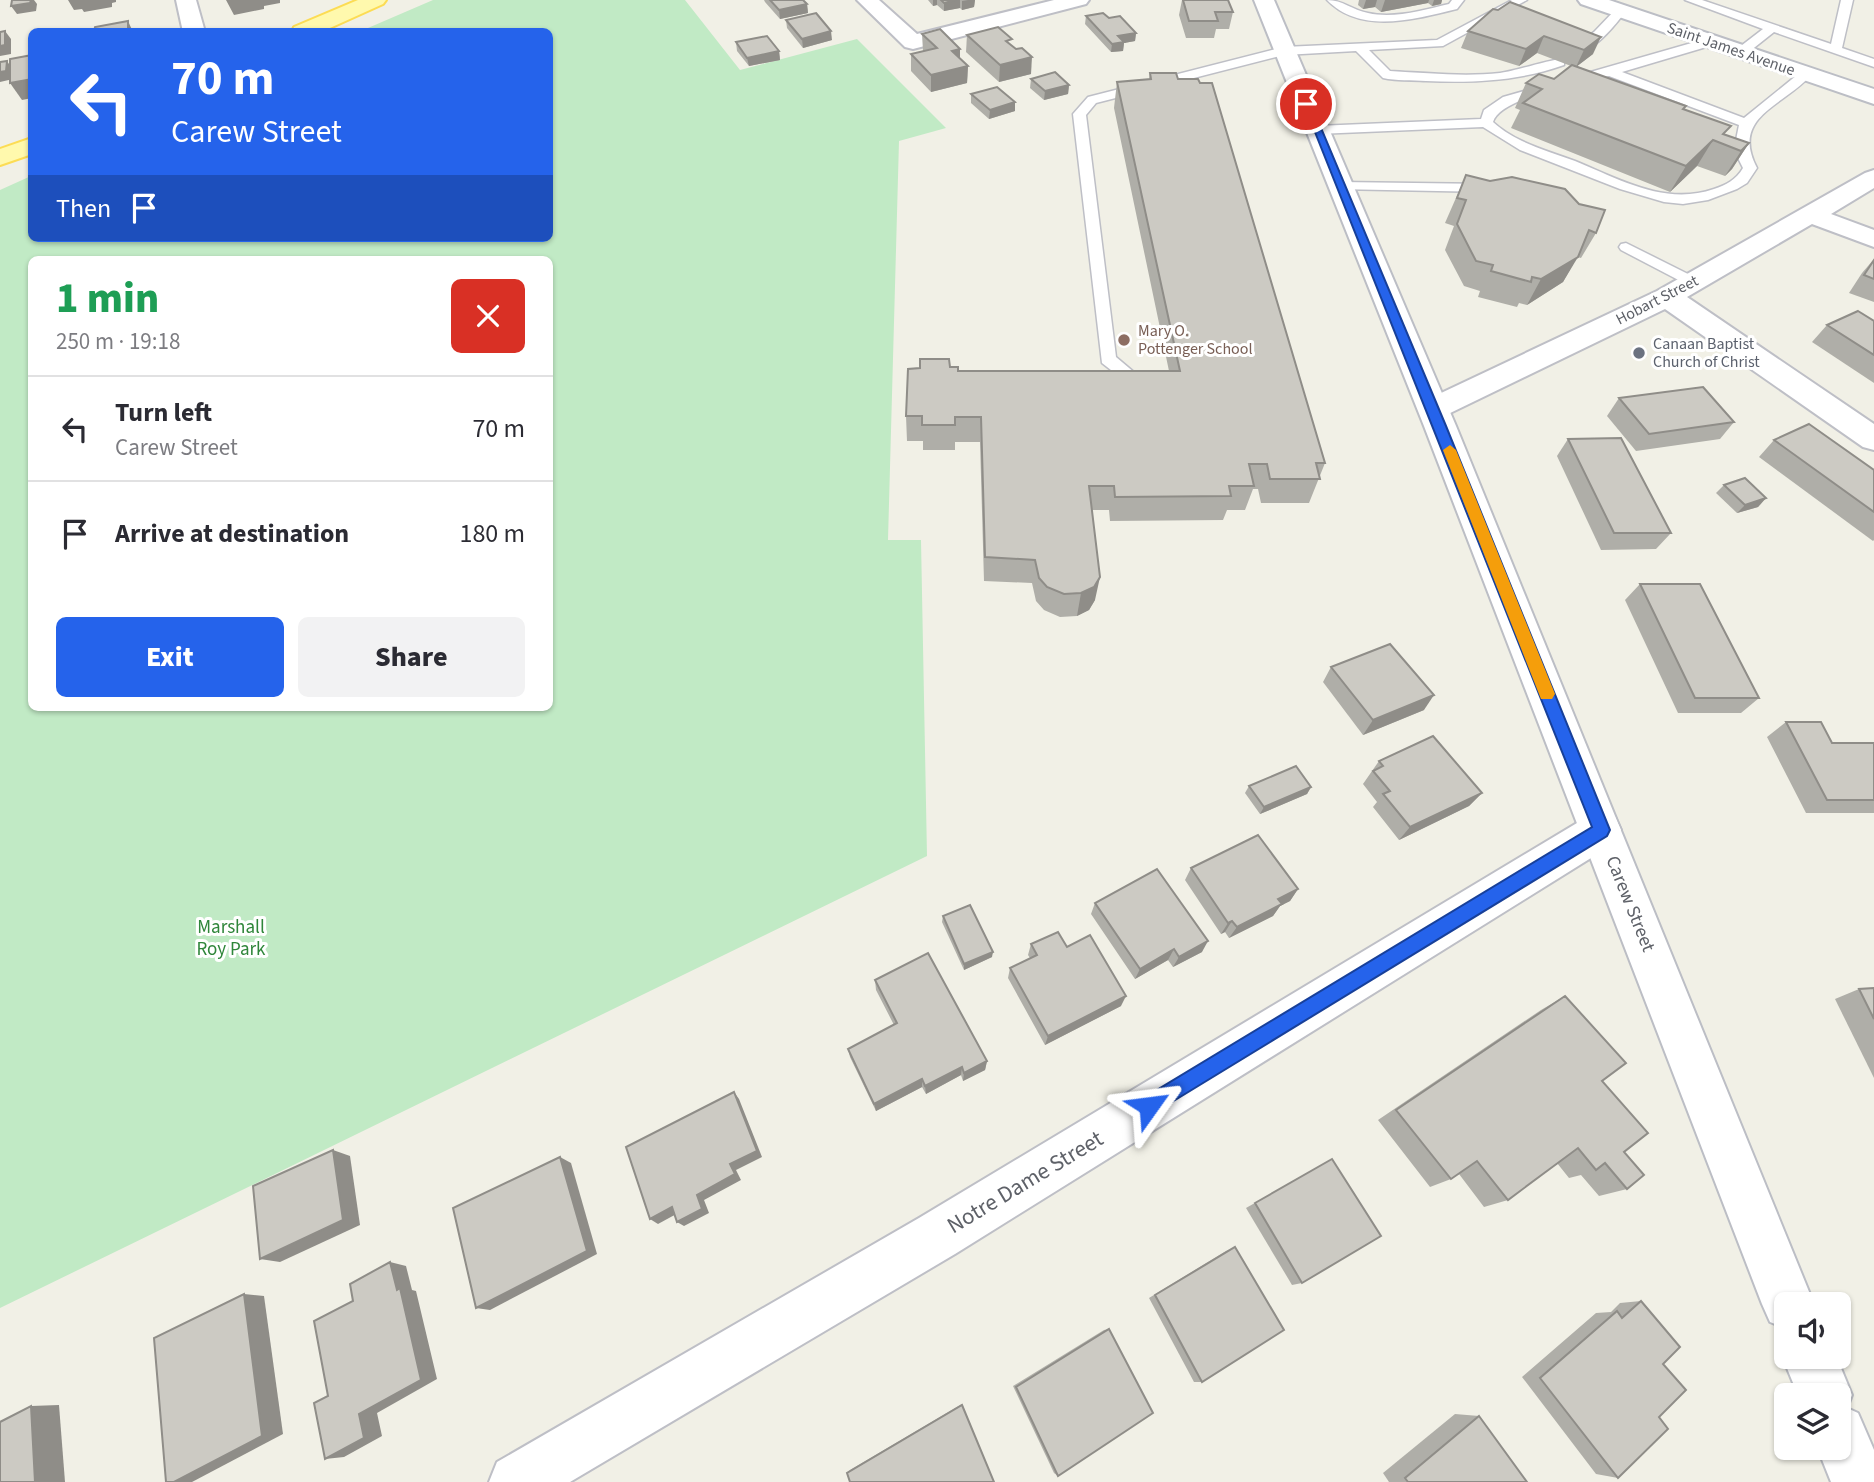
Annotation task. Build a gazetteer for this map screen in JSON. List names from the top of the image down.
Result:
{
  "streets": {
    "street": [
      "Saint James Avenue",
      "Hobart Street",
      "Carew Street",
      "Notre Dame Street"
    ]
  },
  "crossings": [
    ["Hobart Street", "Carew Street"],
    ["Carew Street", "Notre Dame Street"]
  ],
  "parks": ["Marshall Roy Park"],
  "places": ["Mary O. Pottenger School", "Canaan Baptist Church of Christ"],
  "page": {
    "turn": ["70 m", "Carew Street"],
    "then": "Then",
    "heading": ["1 min", "250 m · 19:18"],
    "list": [
      {
        "name": "Turn left",
        "note": "Carew Street",
        "value": "70 m"
      },
      {
        "name": "Arrive at destination",
        "value": "180 m"
      }
    ],
    "buttons": ["Exit", "Share"]
  }
}
